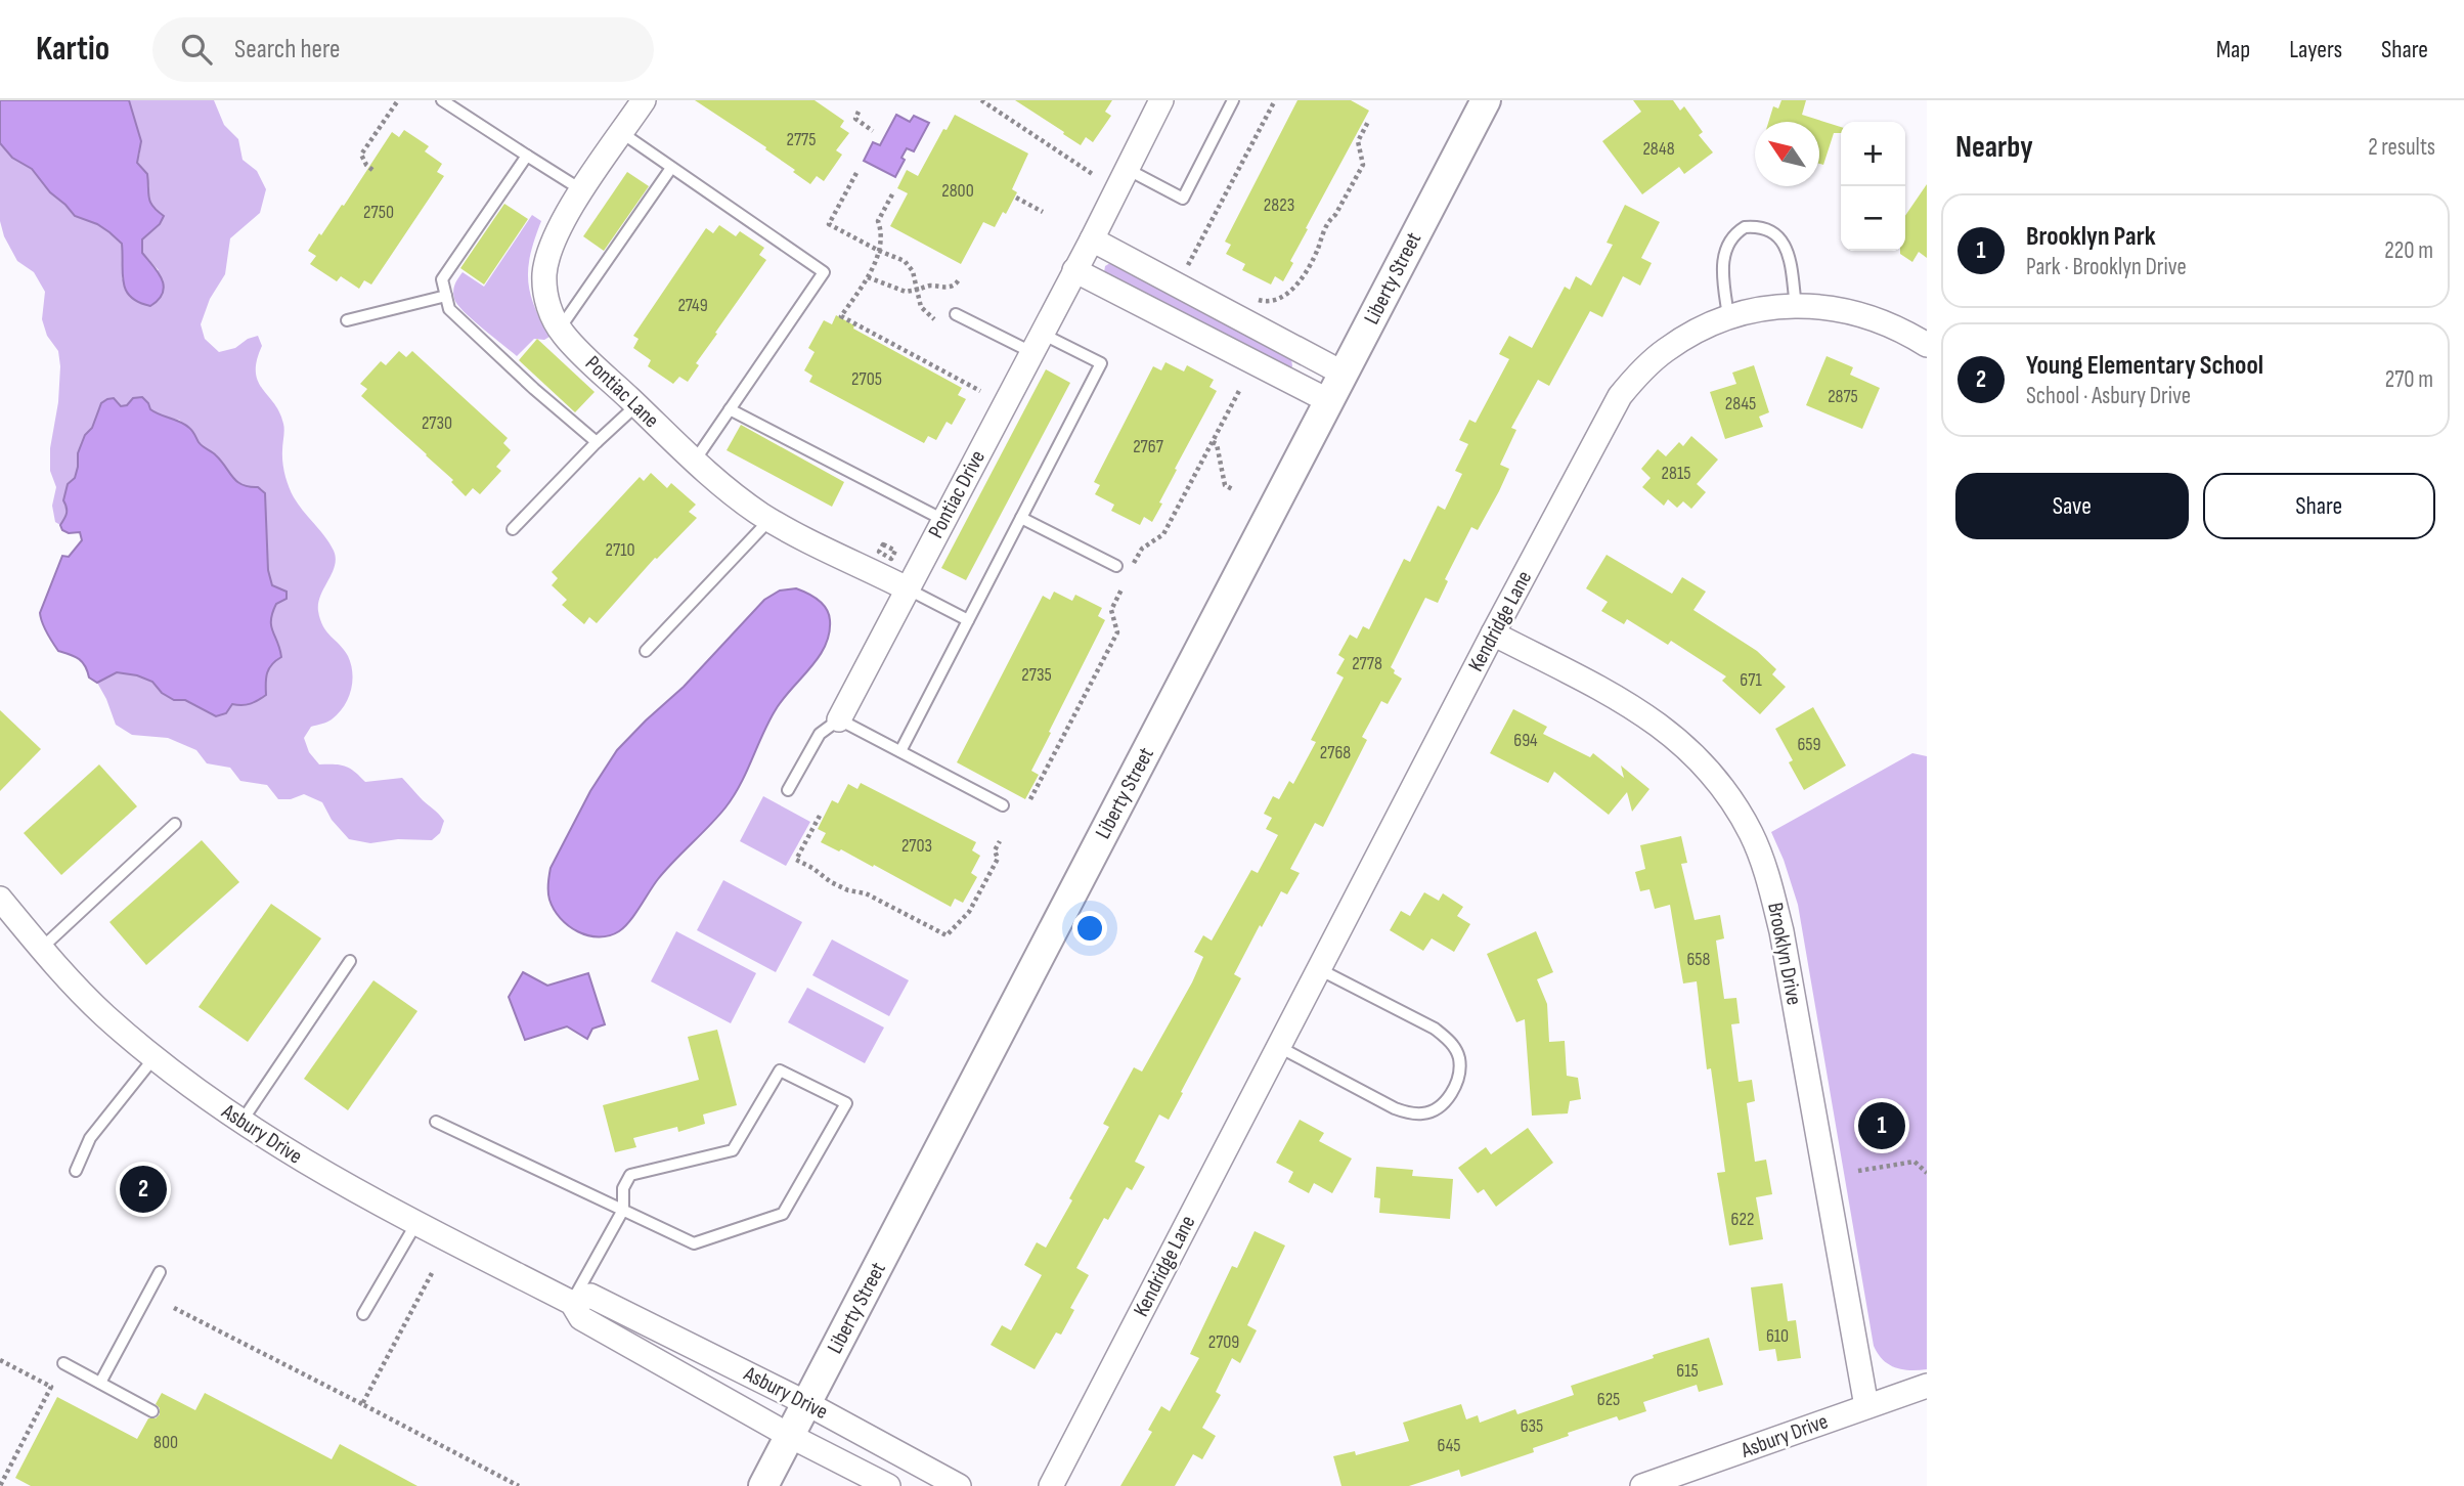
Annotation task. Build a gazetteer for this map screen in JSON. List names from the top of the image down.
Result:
{
  "streets": {
    "street": [
      "Liberty Street",
      "Pontiac Lane",
      "Pontiac Drive",
      "Kendridge Lane",
      "Brooklyn Drive",
      "Asbury Drive"
    ]
  },
  "crossings": [
    ["Liberty Street", "Asbury Drive"],
    ["Pontiac Lane", "Pontiac Drive"],
    ["Kendridge Lane", "Brooklyn Drive"],
    ["Brooklyn Drive", "Asbury Drive"]
  ],
  "house_numbers": [
    "2775",
    "2848",
    "2800",
    "2823",
    "2750",
    "2749",
    "2705",
    "2875",
    "2845",
    "2730",
    "2767",
    "2815",
    "2710",
    "2778",
    "2735",
    "671",
    "694",
    "659",
    "2768",
    "2703",
    "658",
    "622",
    "610",
    "2709",
    "615",
    "625",
    "635",
    "800",
    "645"
  ],
  "north": "top left",
  "page": {
    "header": "Kartio",
    "search": "Search here",
    "nav": ["Map", "Layers", "Share"],
    "heading": ["Nearby", "2 results"],
    "map_buttons": ["+", "−"],
    "list": [
      {
        "mark": "1",
        "name": "Brooklyn Park",
        "note": "Park · Brooklyn Drive",
        "value": "220 m"
      },
      {
        "mark": "2",
        "name": "Young Elementary School",
        "note": "School · Asbury Drive",
        "value": "270 m"
      }
    ],
    "buttons": ["Save", "Share"],
    "pins": ["1", "2"]
  }
}
